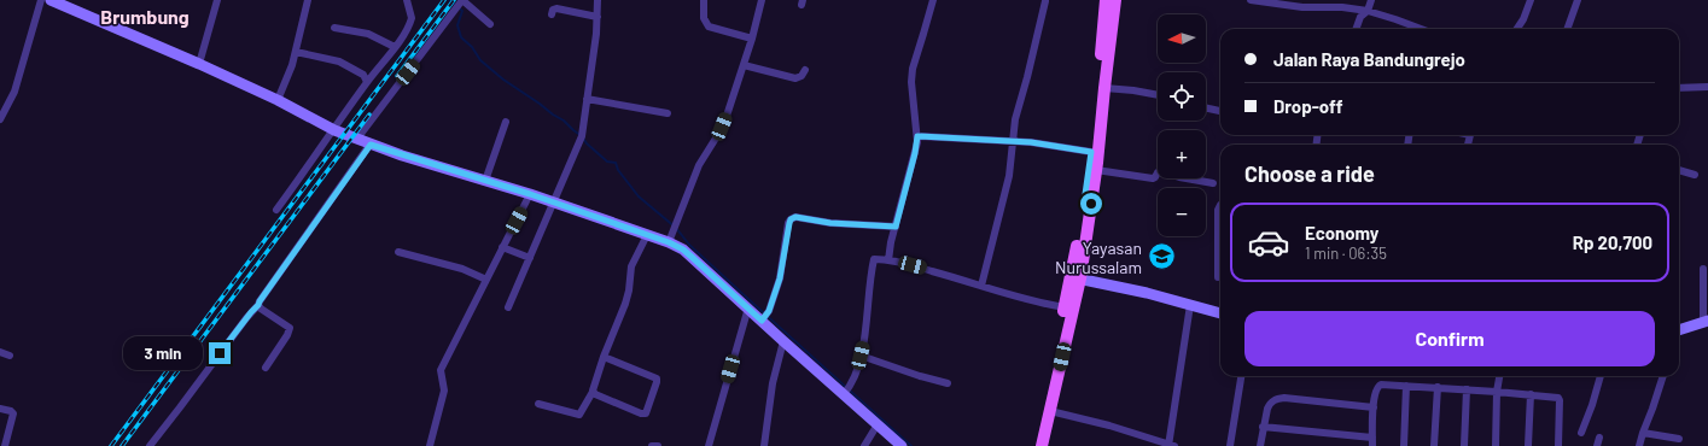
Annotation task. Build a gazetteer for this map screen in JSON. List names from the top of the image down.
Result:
{
  "districts": ["Brumbung"],
  "places": {
    "school or university": ["Yayasan Nurussalam"]
  },
  "north": "left",
  "page": {
    "map_buttons": ["+", "−"],
    "banner": ["Jalan Raya Bandungrejo", "Drop-off"],
    "heading": "Choose a ride",
    "list": [
      {
        "name": "Economy",
        "note": "1 min · 06:35",
        "value": "Rp 20,700"
      }
    ],
    "buttons": "Confirm",
    "bubble": "3 min"
  }
}
